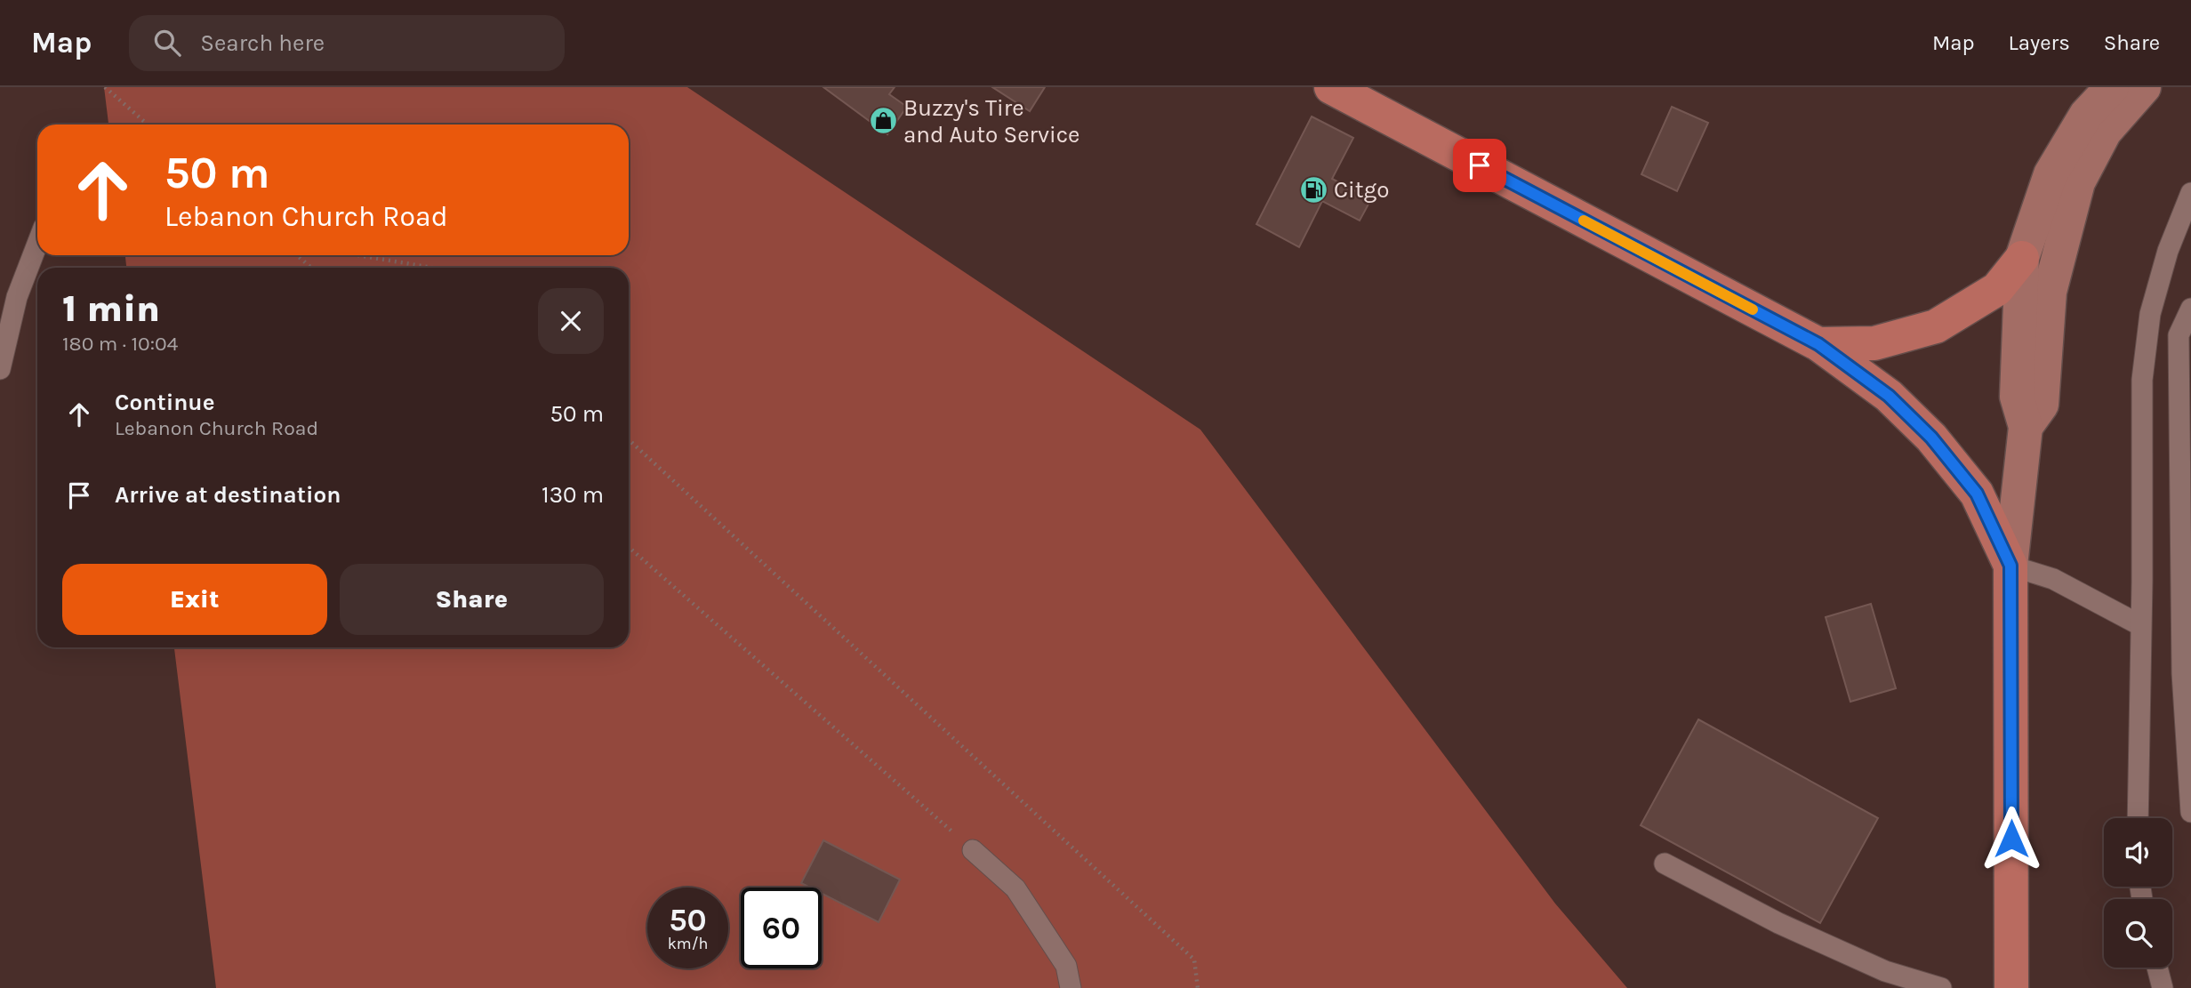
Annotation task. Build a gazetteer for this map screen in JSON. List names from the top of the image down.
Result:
{
  "places": {
    "shop": ["Buzzy's Tire and Auto Service"],
    "fuel station": ["Citgo"]
  },
  "page": {
    "header": "Map",
    "search": "Search here",
    "nav": ["Map", "Layers", "Share"],
    "turn": ["50 m", "Lebanon Church Road"],
    "heading": ["1 min", "180 m · 10:04"],
    "list": [
      {
        "name": "Continue",
        "note": "Lebanon Church Road",
        "value": "50 m"
      },
      {
        "name": "Arrive at destination",
        "value": "130 m"
      }
    ],
    "buttons": ["Exit", "Share"],
    "speed": "50 km/h",
    "limit": "60"
  }
}
